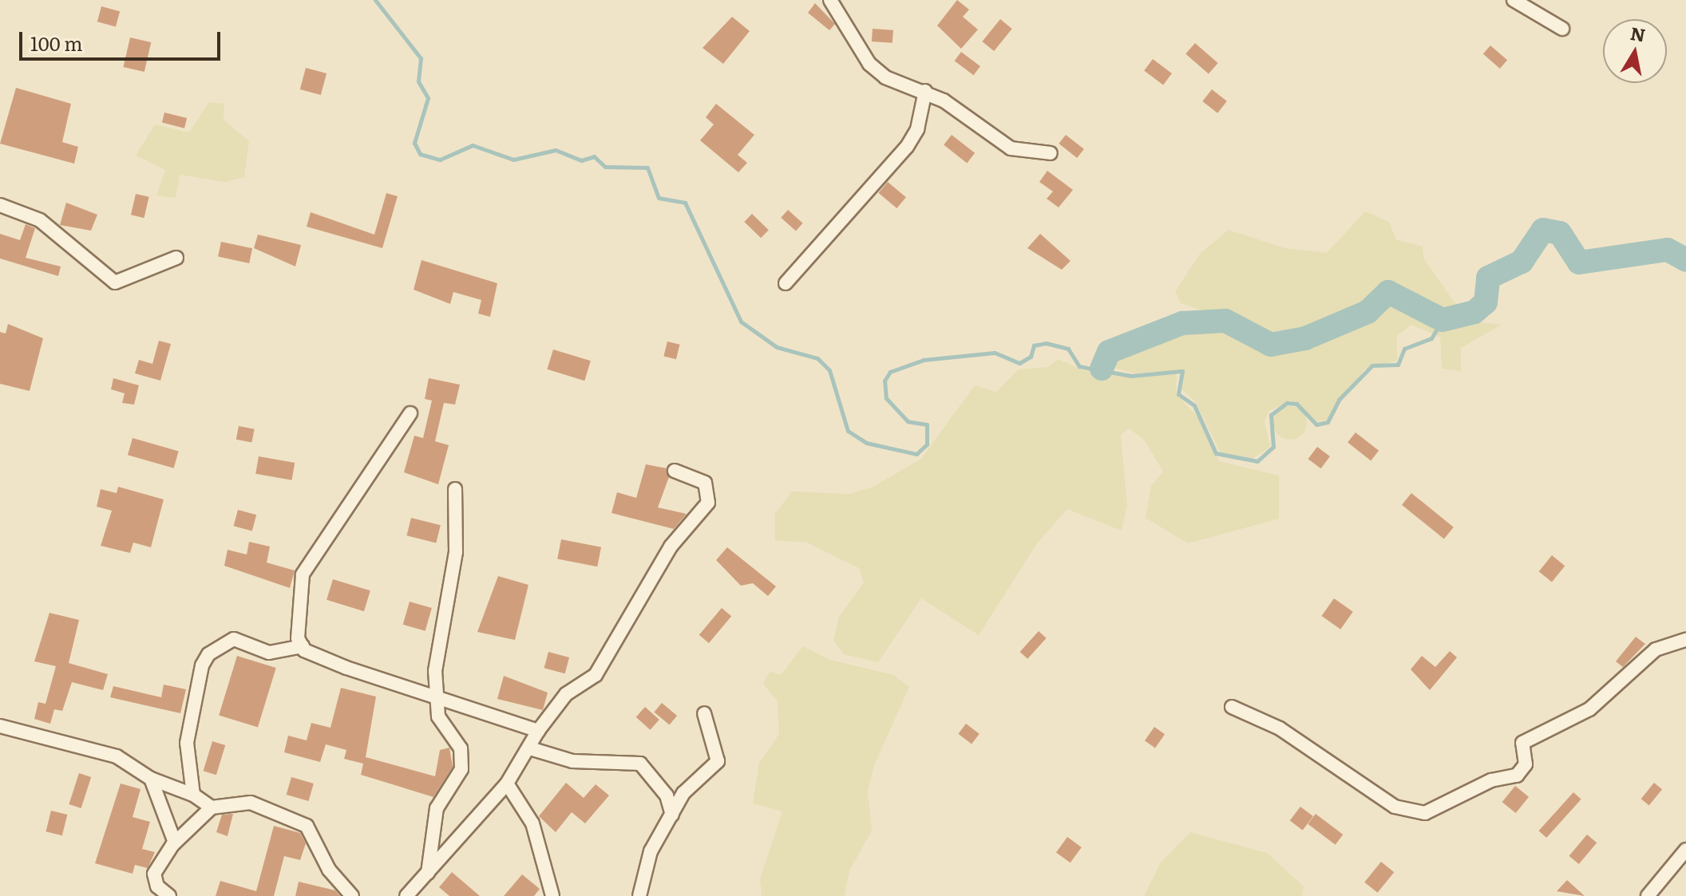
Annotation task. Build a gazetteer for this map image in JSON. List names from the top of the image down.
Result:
{
  "scale_bar": "100 m",
  "north": "top"
}
